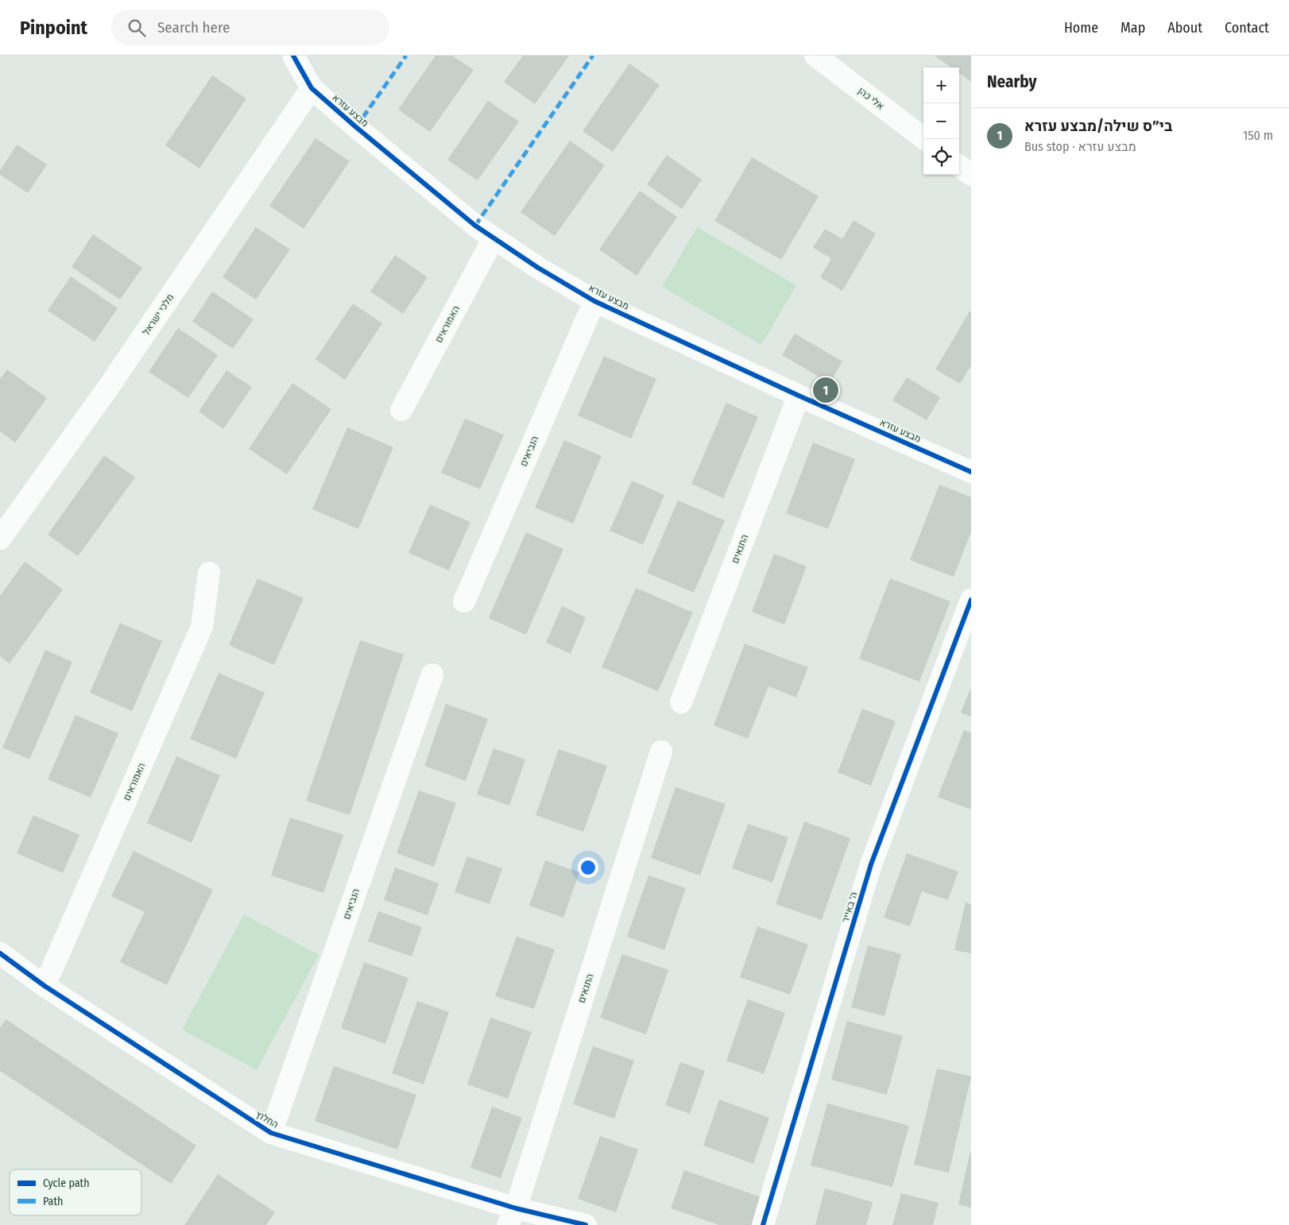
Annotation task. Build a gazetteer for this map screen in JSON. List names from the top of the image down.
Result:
{
  "streets": {
    "street": [
      "אלי כהן",
      "מבצע עזרא",
      "מלכי ישראל",
      "האמוראים",
      "הנביאים",
      "התנאים",
      "ה' באייר",
      "החלוץ"
    ]
  },
  "crossings": [
    ["מבצע עזרא", "מלכי ישראל"],
    ["מבצע עזרא", "האמוראים"],
    ["מבצע עזרא", "הנביאים"],
    ["מבצע עזרא", "התנאים"],
    ["האמוראים", "החלוץ"],
    ["הנביאים", "החלוץ"],
    ["התנאים", "החלוץ"]
  ],
  "legend": ["Cycle path", "Path"],
  "page": {
    "header": "Pinpoint",
    "search": "Search here",
    "nav": [
      "Home",
      "Map",
      "About",
      "Contact"
    ],
    "heading": "Nearby",
    "map_buttons": ["+", "−"],
    "list": [
      {
        "mark": "1",
        "name": "בי״ס שילה/מבצע עזרא",
        "note": "Bus stop · מבצע עזרא",
        "value": "150 m"
      }
    ],
    "pins": "1"
  }
}
